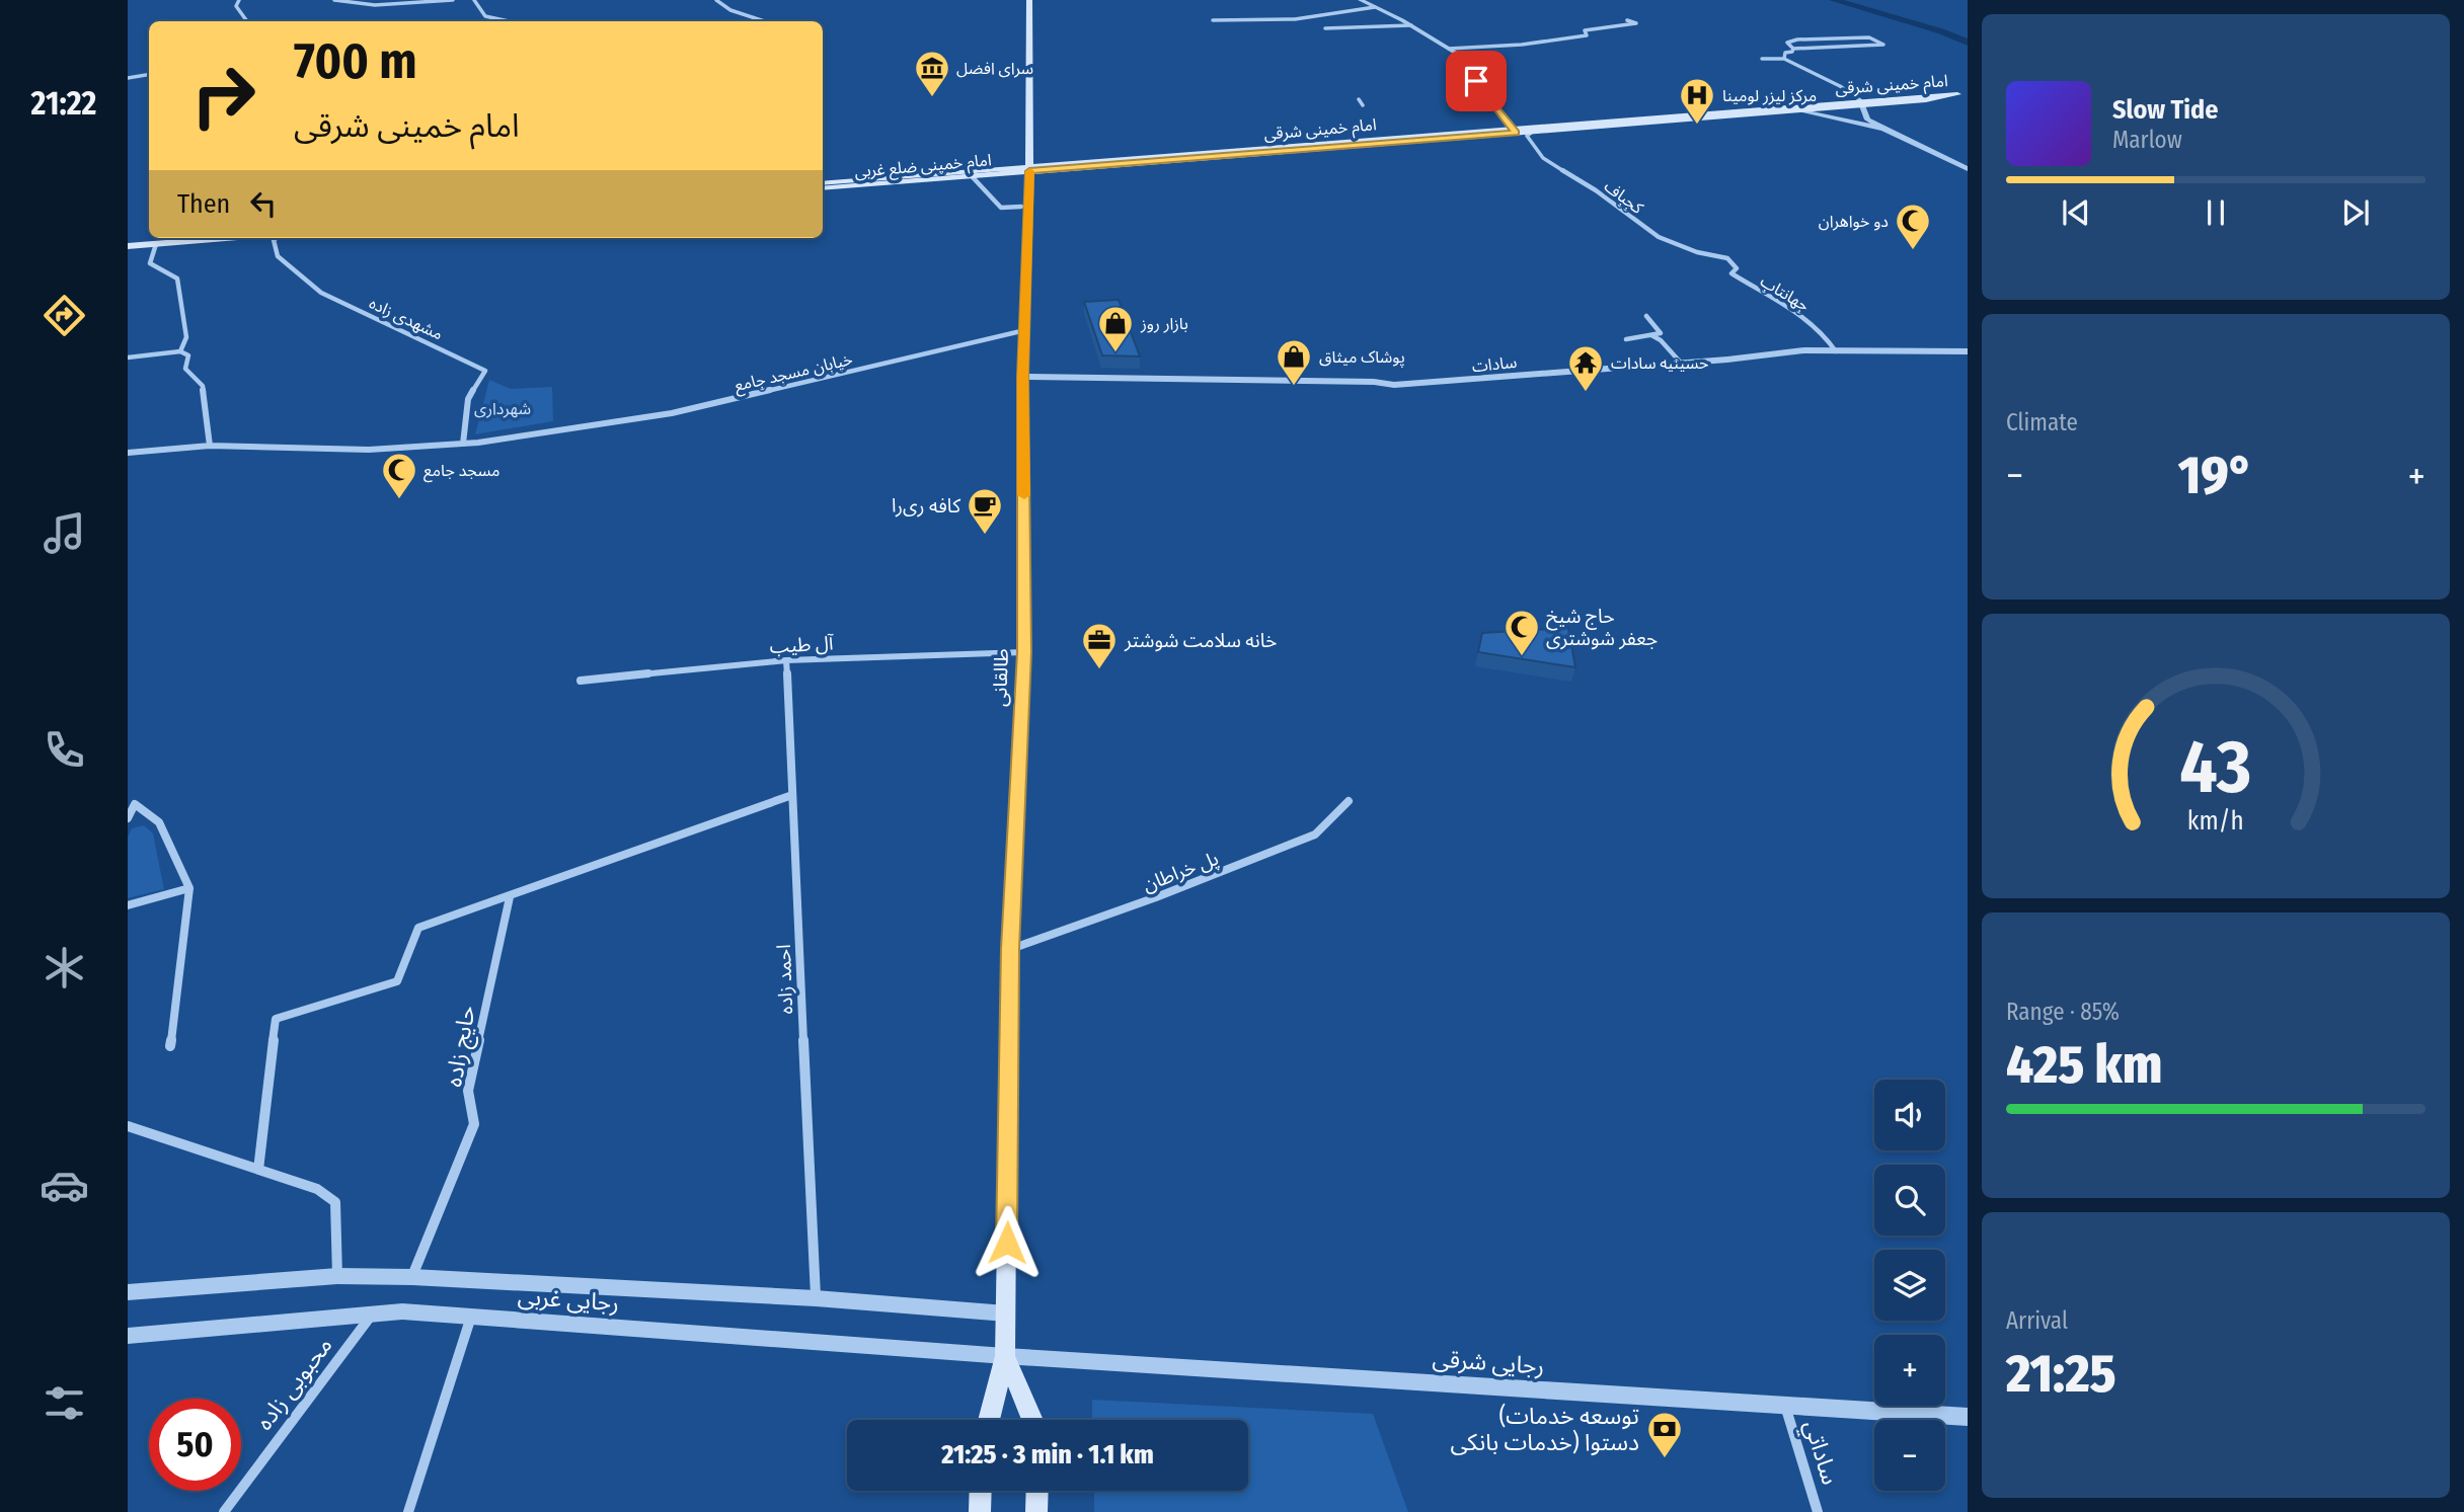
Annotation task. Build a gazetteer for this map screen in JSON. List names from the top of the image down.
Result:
{
  "streets": {
    "main road": ["امام خمینی شرقی", "امام خمینی ضلع غربی", "طالقانی"],
    "street": [
      "کجباف",
      "جهانتاب",
      "مشهدی زاده",
      "سادات",
      "خیابان مسجد جامع",
      "آل طیب",
      "پل خراطان",
      "احمد زاده",
      "حایج زاده",
      "رجایی غربی",
      "رجایی شرقی",
      "محبوبی زاده",
      "ساداتي"
    ]
  },
  "crossings": [
    ["امام خمینی شرقی", "امام خمینی ضلع غربی"],
    ["امام خمینی شرقی", "کجباف"],
    ["امام خمینی شرقی", "طالقانی"],
    ["امام خمینی ضلع غربی", "طالقانی"],
    ["کجباف", "جهانتاب"],
    ["جهانتاب", "سادات"],
    ["مشهدی زاده", "خیابان مسجد جامع"],
    ["سادات", "طالقانی"],
    ["خیابان مسجد جامع", "طالقانی"],
    ["آل طیب", "طالقانی"],
    ["آل طیب", "احمد زاده"],
    ["طالقانی", "پل خراطان"],
    ["طالقانی", "رجایی غربی"],
    ["طالقانی", "رجایی شرقی"],
    ["احمد زاده", "رجایی غربی"],
    ["حایج زاده", "رجایی غربی"],
    ["رجایی غربی", "رجایی شرقی"],
    ["رجایی غربی", "محبوبی زاده"],
    ["رجایی شرقی", "ساداتي"]
  ],
  "parks": ["شهرداری"],
  "places": {
    "museum": ["سرای افضل"],
    "hospital": ["مرکز لیزر لومینا"],
    "mosque": ["دو خواهران", "مسجد جامع", "حاج شیخ جعفر شوشتری"],
    "shop": ["بازار روز", "پوشاک میثاق"],
    "temple": ["حسینیه سادات"],
    "cafe": ["کافه‌ ری‌را"],
    "office": ["خانه سلامت شوشتر"],
    "bank": ["(توسعه خدمات دستوا (خدمات بانکی"]
  },
  "page": {
    "tabs": "21:22",
    "turn": ["700 m", "امام خمینی شرقی"],
    "song": ["Slow Tide", "Marlow"],
    "then": "Then",
    "tile": [
      "Climate",
      ["Range · 85%", "425 km"],
      ["Arrival", "21:25"]
    ],
    "heat": ["−", "19°", "+"],
    "map_buttons": ["+", "−"],
    "limit": "50",
    "trip": "21:25 · 3 min · 1.1 km",
    "gauge": ["43", "km/h"]
  }
}
